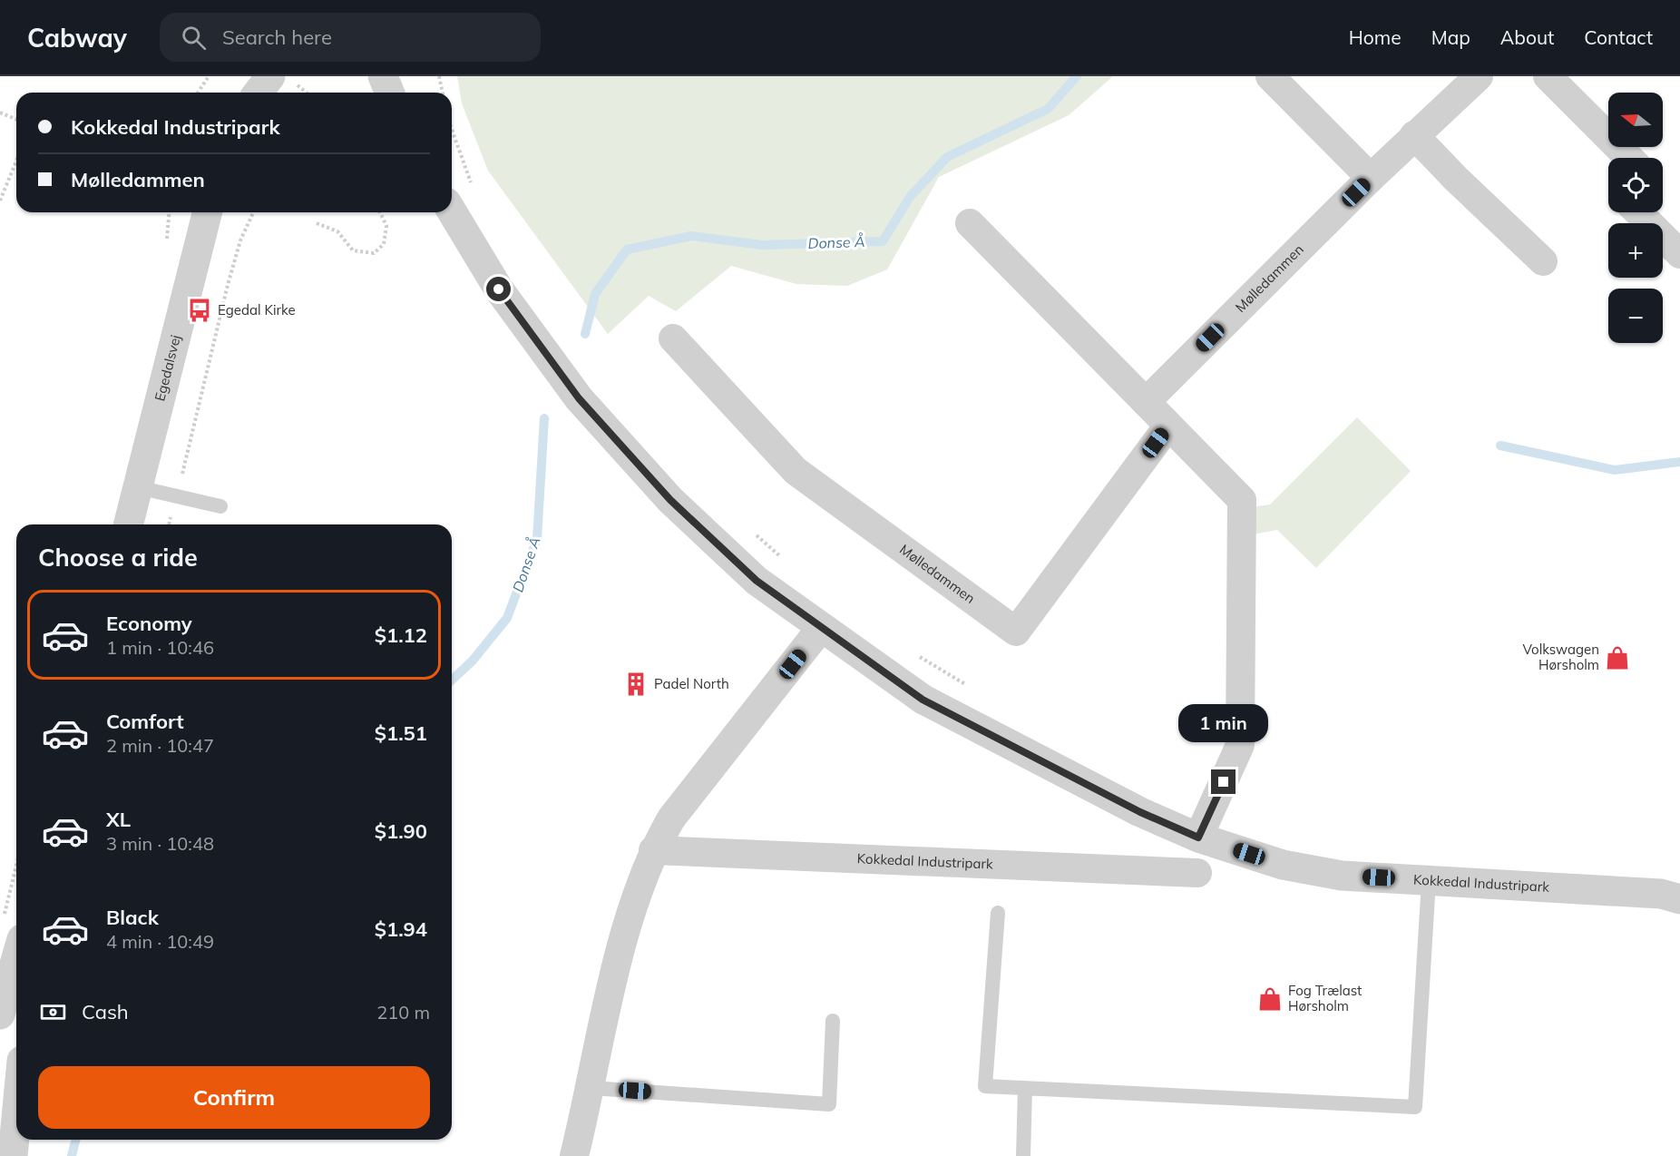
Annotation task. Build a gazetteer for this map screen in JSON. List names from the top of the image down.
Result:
{
  "streets": {
    "street": ["Mølledammen", "Egedalsvej", "Kokkedal Industripark"]
  },
  "water": ["Donse Å"],
  "places": {
    "bus stop": ["Egedal Kirke"],
    "shop": ["Volkswagen Hørsholm", "Fog Trælast Hørsholm"],
    "building": ["Padel North"]
  },
  "north": "left",
  "page": {
    "header": "Cabway",
    "search": "Search here",
    "nav": [
      "Home",
      "Map",
      "About",
      "Contact"
    ],
    "map_buttons": ["+", "−"],
    "banner": ["Kokkedal Industripark", "Mølledammen"],
    "heading": "Choose a ride",
    "list": [
      {
        "name": "Economy",
        "note": "1 min · 10:46",
        "value": "$1.12"
      },
      {
        "name": "Comfort",
        "note": "2 min · 10:47",
        "value": "$1.51"
      },
      {
        "name": "XL",
        "note": "3 min · 10:48",
        "value": "$1.90"
      },
      {
        "name": "Black",
        "note": "4 min · 10:49",
        "value": "$1.94"
      }
    ],
    "bubble": "1 min",
    "pay": ["Cash", "210 m"],
    "buttons": "Confirm"
  }
}
